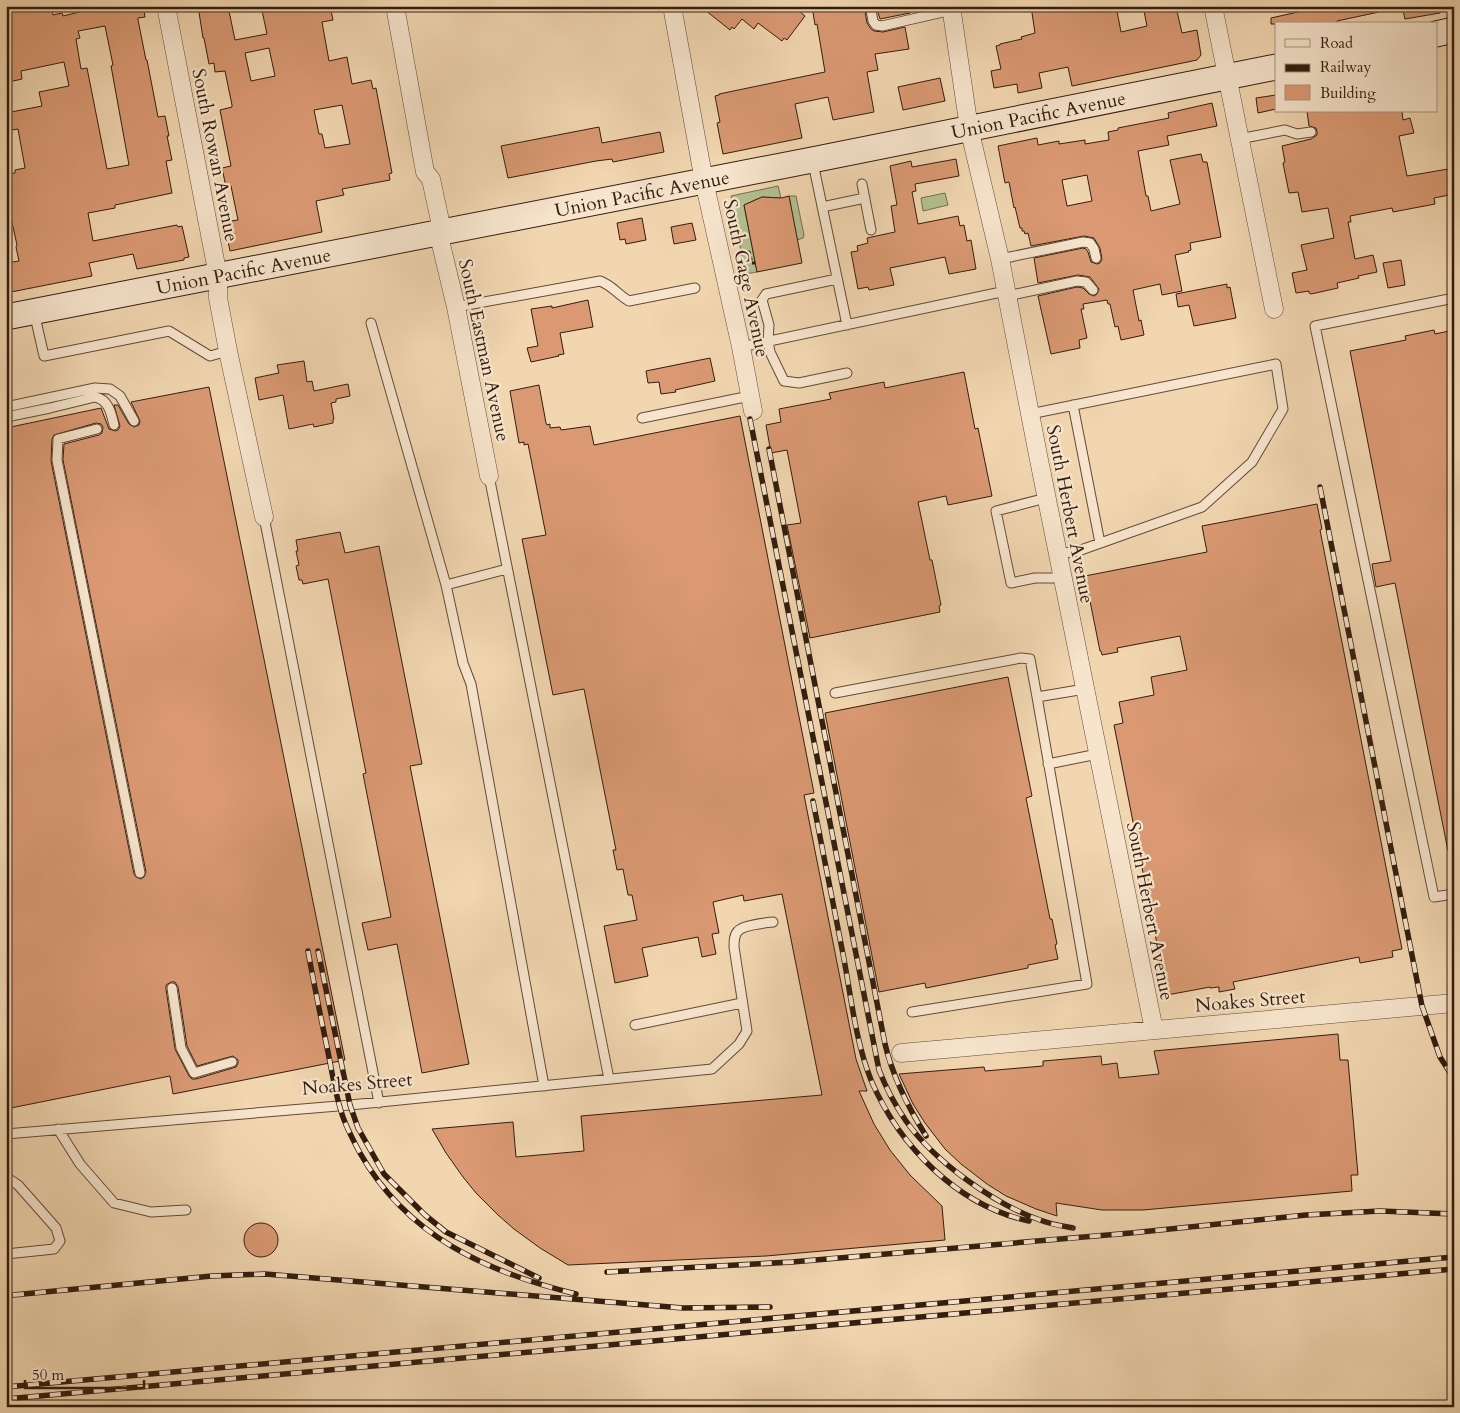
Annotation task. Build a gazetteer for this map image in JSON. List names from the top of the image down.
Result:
{
  "streets": {
    "street": [
      "Union Pacific Avenue",
      "South Rowan Avenue",
      "South Gage Avenue",
      "South Eastman Avenue",
      "South Herbert Avenue",
      "Noakes Street"
    ]
  },
  "crossings": [
    ["Union Pacific Avenue", "South Rowan Avenue"],
    ["Union Pacific Avenue", "South Gage Avenue"],
    ["Union Pacific Avenue", "South Eastman Avenue"],
    ["Union Pacific Avenue", "South Herbert Avenue"],
    ["South Herbert Avenue", "Noakes Street"]
  ],
  "legend": ["Road", "Railway", "Building"],
  "scale_bar": "50 m"
}
